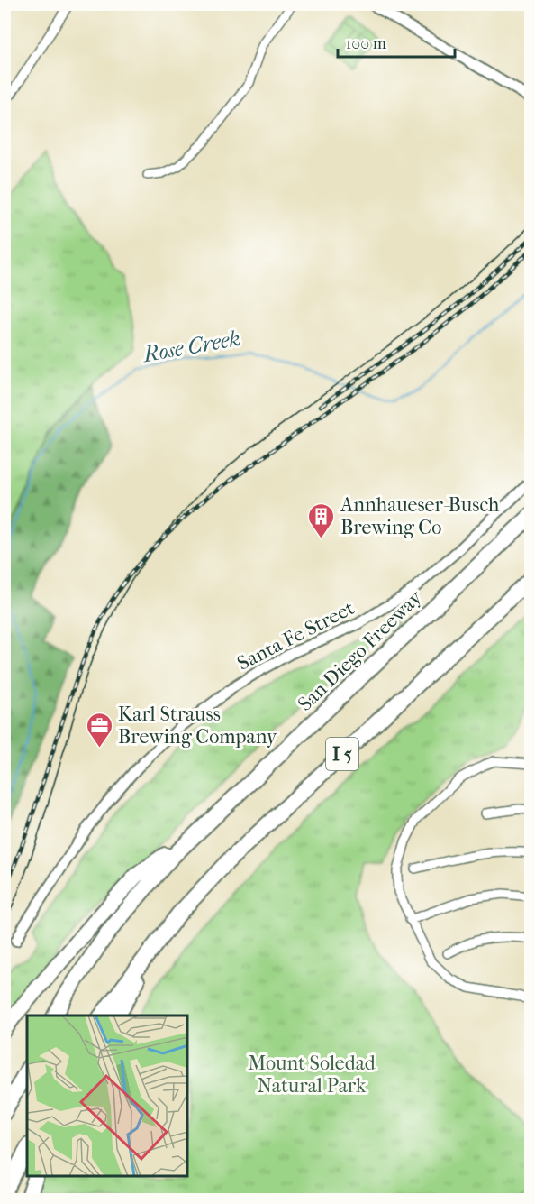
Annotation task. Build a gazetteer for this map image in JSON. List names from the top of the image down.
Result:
{
  "streets": {
    "highway": ["San Diego Freeway", "I 5"],
    "street": ["Santa Fe Street"]
  },
  "water": ["Rose Creek"],
  "parks": ["Mount Soledad Natural Park"],
  "places": {
    "building": ["Annhaueser-Busch Brewing Co"],
    "office": ["Karl Strauss Brewing Company"]
  },
  "scale_bar": "100 m"
}
